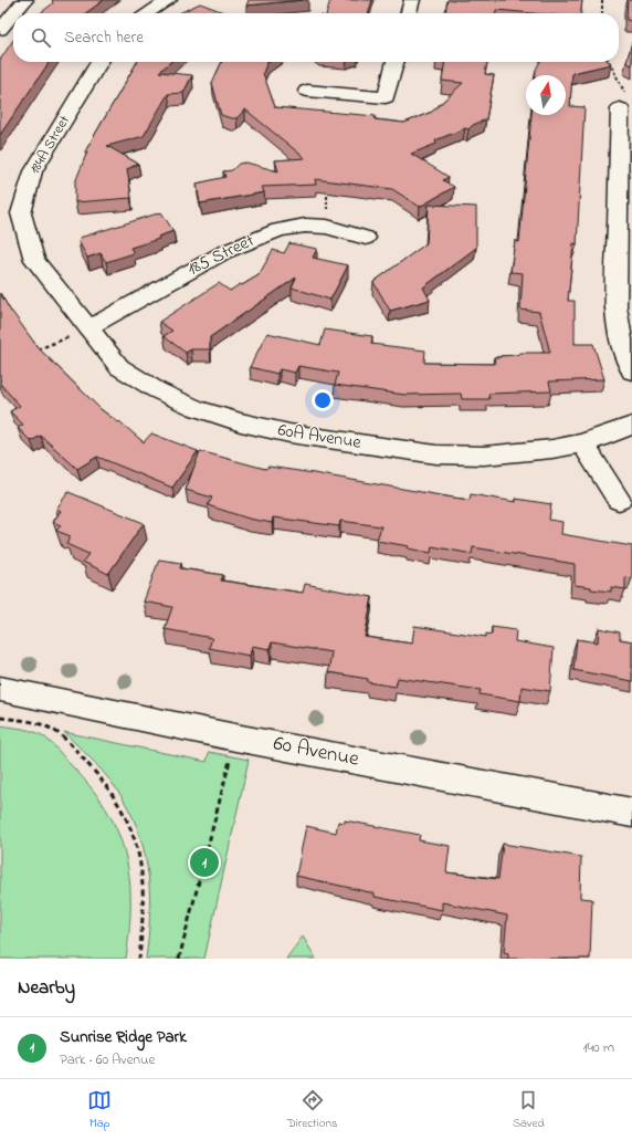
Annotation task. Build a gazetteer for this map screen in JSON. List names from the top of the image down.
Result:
{
  "streets": {
    "street": [
      "184A Street",
      "185 Street",
      "60A Avenue",
      "60 Avenue"
    ]
  },
  "crossings": [
    ["184A Street", "185 Street"],
    ["184A Street", "60A Avenue"],
    ["185 Street", "60A Avenue"]
  ],
  "north": "top",
  "page": {
    "search": "Search here",
    "pins": "1",
    "heading": "Nearby",
    "list": [
      {
        "mark": "1",
        "name": "Sunrise Ridge Park",
        "note": "Park · 60 Avenue",
        "value": "140 m"
      }
    ],
    "nav": ["Map", "Directions", "Saved"]
  }
}
